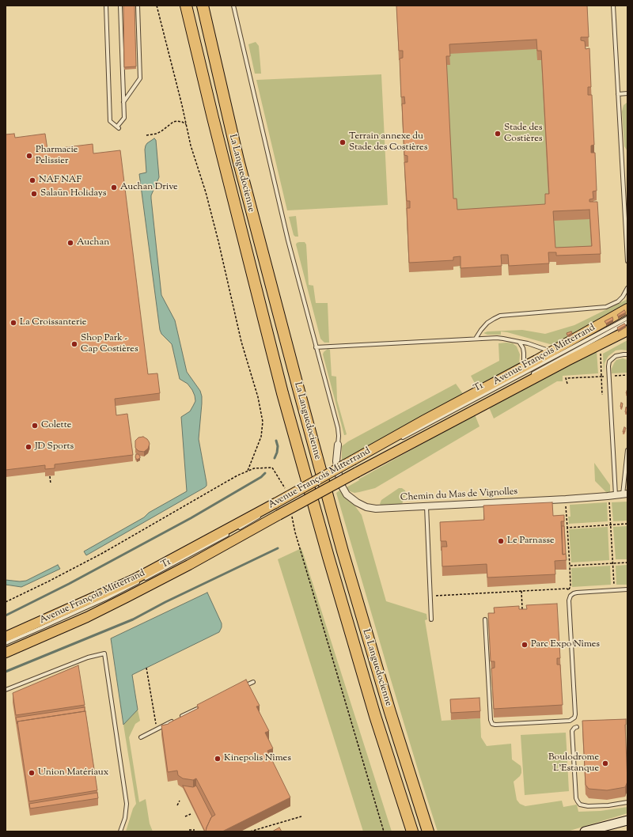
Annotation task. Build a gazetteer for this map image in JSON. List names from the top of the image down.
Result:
{
  "streets": {
    "highway": ["La Languedocienne"],
    "main road": ["Avenue François Mitterrand"],
    "street": ["Chemin du Mas de Vignolles"],
    "lane": ["T1"]
  },
  "crossings": [
    ["Avenue François Mitterrand", "T1"]
  ],
  "places": [
    "Stade des Costières",
    "Terrain annexe du Stade des Costières",
    "Pharmacie Pelissier",
    "NAF NAF",
    "Auchan Drive",
    "Salaün Holidays",
    "Auchan",
    "La Croissanterie",
    "Shop Park - Cap Costières",
    "Colette",
    "JD Sports",
    "Le Parnasse",
    "Parc Expo Nîmes",
    "Kinepolis Nîmes",
    "Boulodrome L'Estanque",
    "Union Matériaux"
  ]
}
